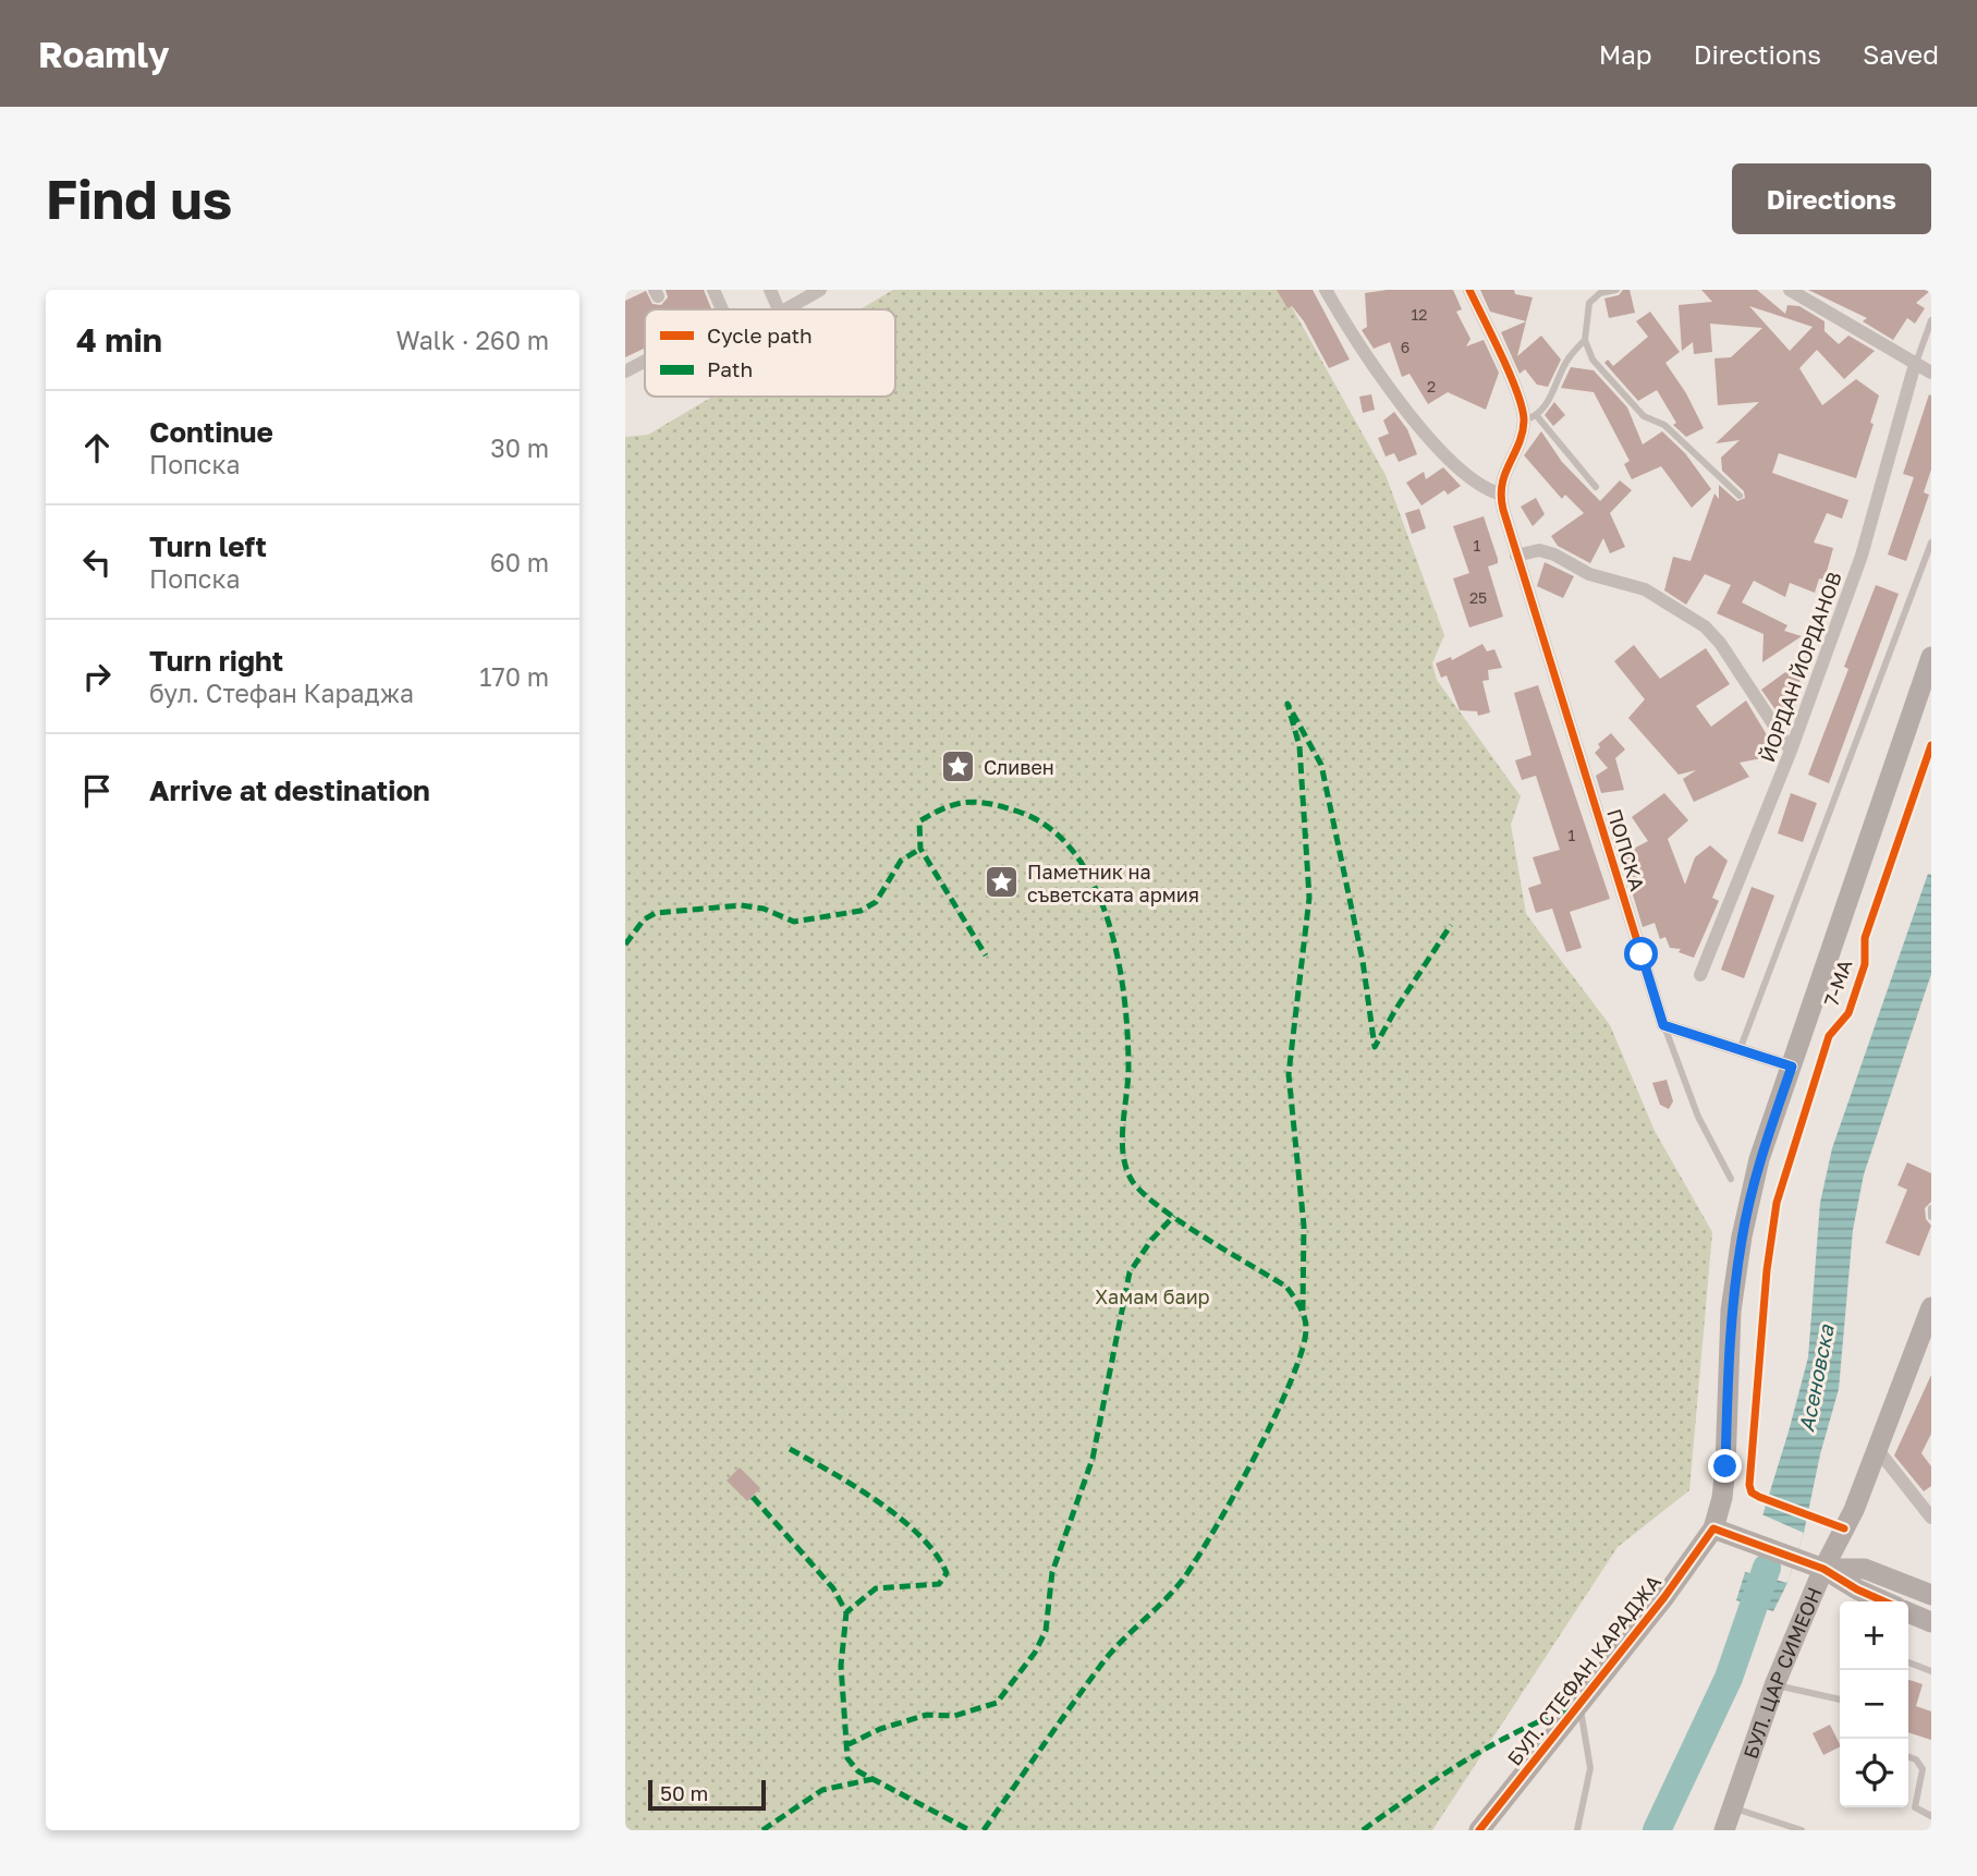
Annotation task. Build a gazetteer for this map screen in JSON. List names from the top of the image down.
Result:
{
  "streets": {
    "main road": ["БУЛ. СТЕФАН КАРАДЖА", "БУЛ. ЦАР СИМЕОН"],
    "street": ["ЙОРДАН ЙОРДАНОВ", "ПОПСКА"],
    "cycle path": ["7-МА"]
  },
  "water": ["Асеновска"],
  "parks": ["Хамам баир"],
  "places": {
    "place": ["Сливен", "Паметник на съветската армия"]
  },
  "house_numbers": [
    "12",
    "6",
    "2",
    "1",
    "25",
    "1"
  ],
  "legend": ["Cycle path", "Path"],
  "scale_bar": "50 m",
  "page": {
    "header": "Roamly",
    "nav": ["Map", "Directions", "Saved"],
    "buttons": "Directions",
    "title": "Find us",
    "heading": ["4 min", "Walk · 260 m"],
    "list": [
      ["Continue", "Попска", "30 m"],
      ["Turn left", "Попска", "60 m"],
      ["Turn right", "бул. Стефан Караджа", "170 m"],
      "Arrive at destination"
    ],
    "map_buttons": ["+", "−"],
    "scale": "50 m"
  }
}
